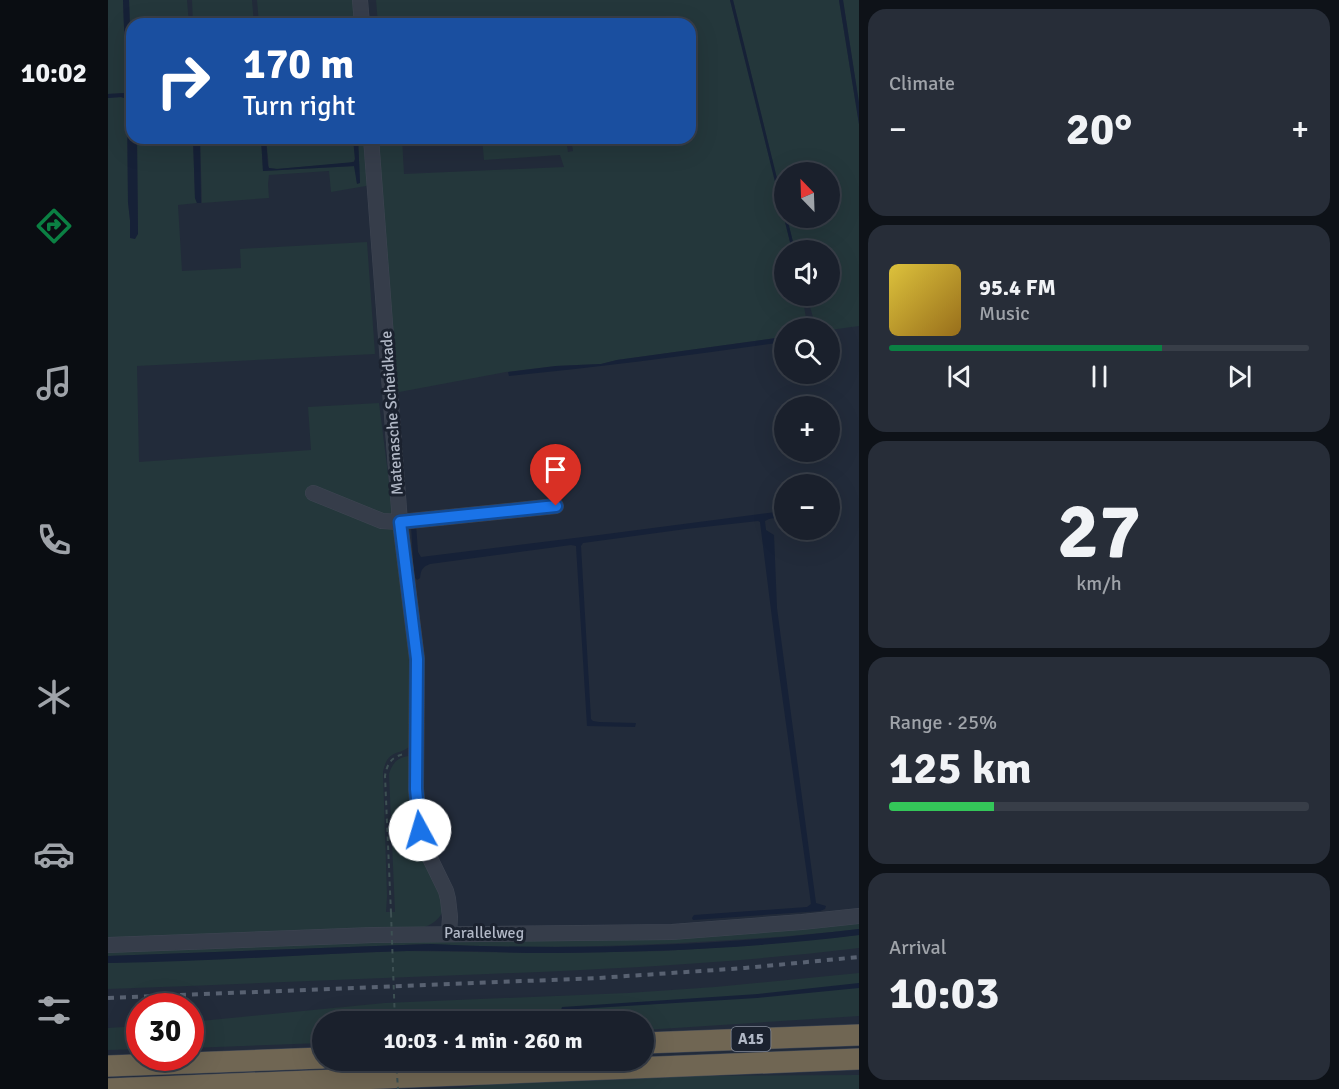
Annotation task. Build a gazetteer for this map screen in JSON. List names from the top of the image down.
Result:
{
  "streets": {
    "highway": ["A15"],
    "street": ["Matenasche Scheidkade", "Parallelweg"]
  },
  "crossings": [
    ["Matenasche Scheidkade", "Parallelweg"]
  ],
  "north": "top left",
  "page": {
    "tabs": "10:02",
    "tile": [
      "Climate",
      ["27", "km/h"],
      ["Range · 25%", "125 km"],
      ["Arrival", "10:03"]
    ],
    "turn": ["170 m", "Turn right"],
    "heat": ["−", "20°", "+"],
    "map_buttons": ["+", "−"],
    "song": ["95.4 FM", "Music"],
    "limit": "30",
    "trip": "10:03 · 1 min · 260 m"
  }
}
